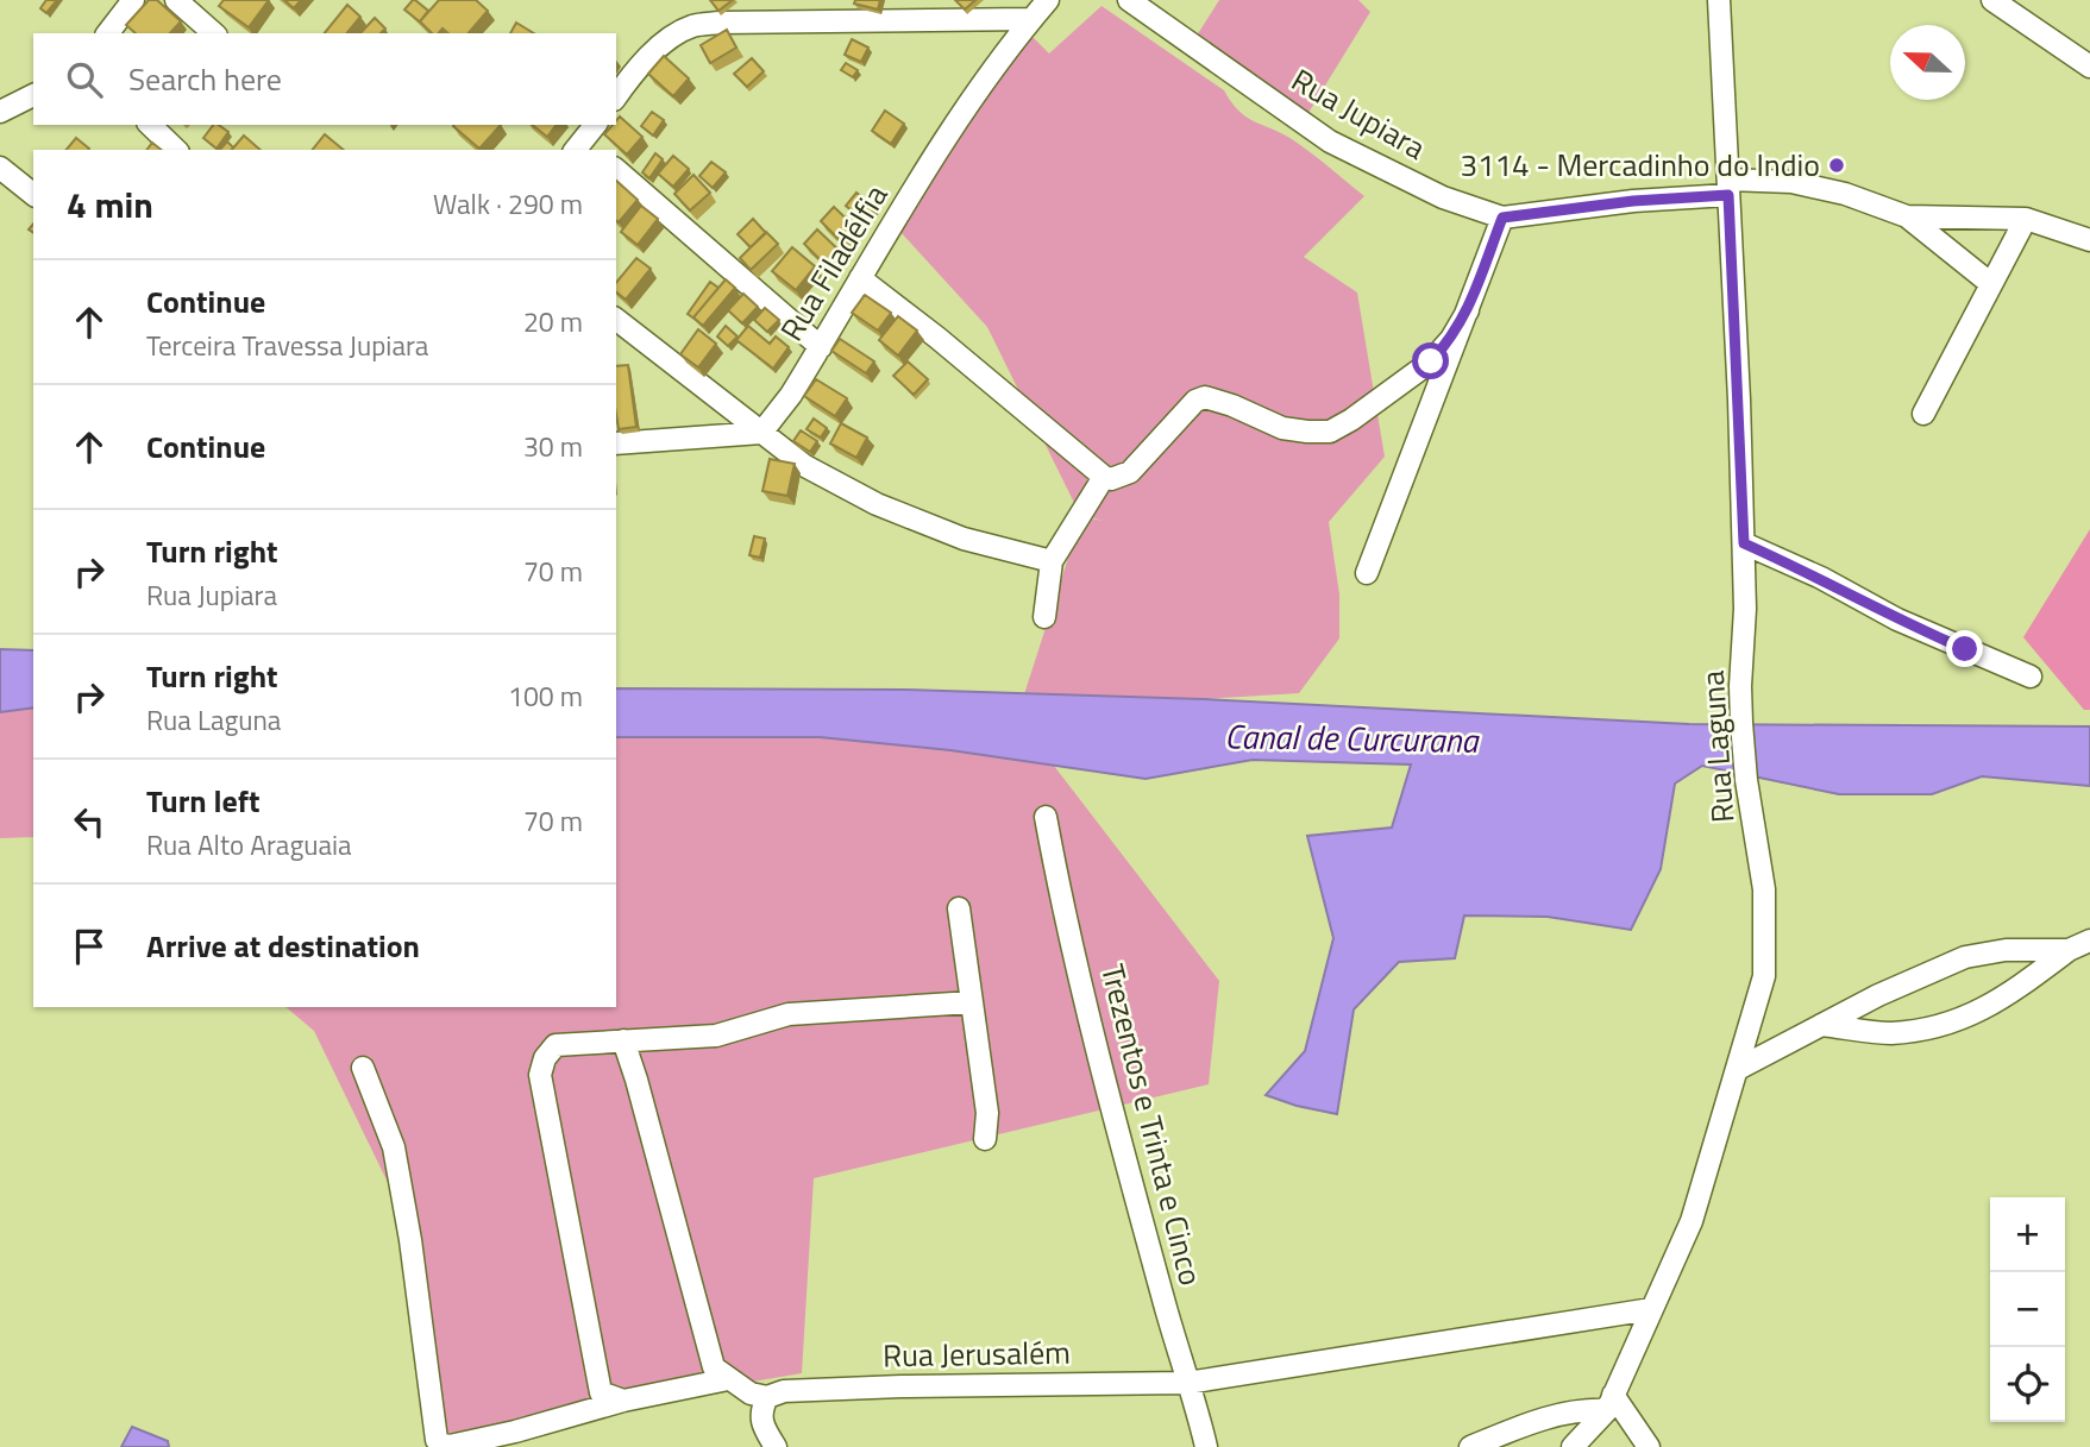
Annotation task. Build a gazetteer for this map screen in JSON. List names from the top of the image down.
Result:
{
  "streets": {
    "street": [
      "Rua Jupiara",
      "Rua Filadélfia",
      "Rua Laguna",
      "Trezentos e Trinta e Cinco",
      "Rua Jerusalém"
    ]
  },
  "crossings": [
    ["Rua Jupiara", "Rua Laguna"],
    ["Rua Laguna", "Rua Jerusalém"],
    ["Trezentos e Trinta e Cinco", "Rua Jerusalém"]
  ],
  "water": ["Canal de Curcurana"],
  "places": ["3114 - Mercadinho do Indio"],
  "north": "left",
  "page": {
    "search": "Search here",
    "heading": ["4 min", "Walk · 290 m"],
    "list": [
      ["Continue", "Terceira Travessa Jupiara", "20 m"],
      ["Continue", "30 m"],
      ["Turn right", "Rua Jupiara", "70 m"],
      ["Turn right", "Rua Laguna", "100 m"],
      ["Turn left", "Rua Alto Araguaia", "70 m"],
      "Arrive at destination"
    ],
    "map_buttons": ["+", "−"]
  }
}
